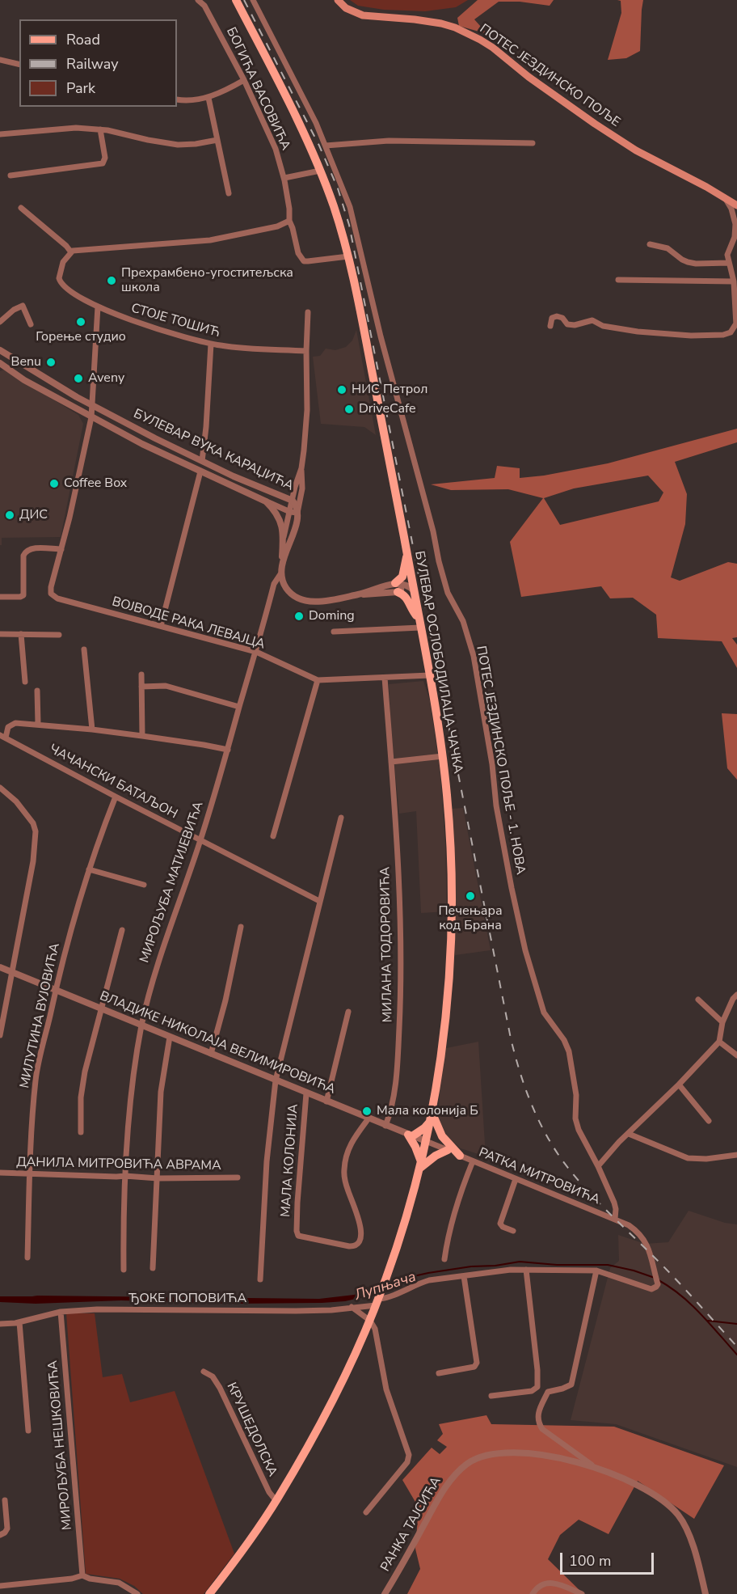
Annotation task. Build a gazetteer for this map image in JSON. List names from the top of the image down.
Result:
{
  "streets": {
    "main road": ["ПОТЕС ЈЕЗДИНСКО ПОЉЕ", "БУЛЕВАР ОСЛОБОДИЛАЦА ЧАЧКА"],
    "street": [
      "БОГИЋА ВАСОВИЋА",
      "СТОЈЕ ТОШИЋ",
      "БУЛЕВАР ВУКА КАРАЏИЋА",
      "ВОЈВОДЕ РАКА ЛЕВАЈЦА",
      "ПОТЕС ЈЕЗДИНСКО ПОЉЕ - 1. НОВА",
      "ЧАЧАНСКИ БАТАЉОН",
      "МИРОЉУБА МАТИЈЕВИЋА",
      "МИЛАНА ТОДОРОВИЋА",
      "МИЛУТИНА ВУЈОВИЋА",
      "ВЛАДИКЕ НИКОЛАЈА ВЕЛИМИРОВИЋА",
      "МАЛА КОЛОНИЈА",
      "ДАНИЛА МИТРОВИЋА АВРАМА",
      "РАТКА МИТРОВИЋА",
      "ЂОКЕ ПОПОВИЋА",
      "КРУШЕДОЛСКА",
      "МИРОЉУБА НЕШКОВИЋА",
      "РАНКА ТАЈСИЋА"
    ]
  },
  "crossings": [
    ["БОГИЋА ВАСОВИЋА", "БУЛЕВАР ОСЛОБОДИЛАЦА ЧАЧКА"],
    ["БУЛЕВАР ВУКА КАРАЏИЋА", "МИРОЉУБА МАТИЈЕВИЋА"],
    ["ВОЈВОДЕ РАКА ЛЕВАЈЦА", "БУЛЕВАР ОСЛОБОДИЛАЦА ЧАЧКА"],
    ["ВОЈВОДЕ РАКА ЛЕВАЈЦА", "МИРОЉУБА МАТИЈЕВИЋА"],
    ["ВОЈВОДЕ РАКА ЛЕВАЈЦА", "МИЛАНА ТОДОРОВИЋА"],
    ["БУЛЕВАР ОСЛОБОДИЛАЦА ЧАЧКА", "ВЛАДИКЕ НИКОЛАЈА ВЕЛИМИРОВИЋА"],
    ["БУЛЕВАР ОСЛОБОДИЛАЦА ЧАЧКА", "РАТКА МИТРОВИЋА"],
    ["БУЛЕВАР ОСЛОБОДИЛАЦА ЧАЧКА", "ЂОКЕ ПОПОВИЋА"],
    ["БУЛЕВАР ОСЛОБОДИЛАЦА ЧАЧКА", "КРУШЕДОЛСКА"],
    ["ПОТЕС ЈЕЗДИНСКО ПОЉЕ - 1. НОВА", "РАТКА МИТРОВИЋА"],
    ["ЧАЧАНСКИ БАТАЉОН", "МИРОЉУБА МАТИЈЕВИЋА"],
    ["ЧАЧАНСКИ БАТАЉОН", "МИЛУТИНА ВУЈОВИЋА"],
    ["МИРОЉУБА МАТИЈЕВИЋА", "ВЛАДИКЕ НИКОЛАЈА ВЕЛИМИРОВИЋА"],
    ["МИРОЉУБА МАТИЈЕВИЋА", "ДАНИЛА МИТРОВИЋА АВРАМА"],
    ["МИЛАНА ТОДОРОВИЋА", "ВЛАДИКЕ НИКОЛАЈА ВЕЛИМИРОВИЋА"],
    ["МИЛУТИНА ВУЈОВИЋА", "ВЛАДИКЕ НИКОЛАЈА ВЕЛИМИРОВИЋА"],
    ["МИЛУТИНА ВУЈОВИЋА", "ДАНИЛА МИТРОВИЋА АВРАМА"],
    ["ВЛАДИКЕ НИКОЛАЈА ВЕЛИМИРОВИЋА", "МАЛА КОЛОНИЈА"],
    ["ВЛАДИКЕ НИКОЛАЈА ВЕЛИМИРОВИЋА", "РАТКА МИТРОВИЋА"],
    ["РАТКА МИТРОВИЋА", "ЂОКЕ ПОПОВИЋА"],
    ["ЂОКЕ ПОПОВИЋА", "МИРОЉУБА НЕШКОВИЋА"]
  ],
  "water": ["Лупњача"],
  "places": [
    "Прехрамбено-угоститељска школа",
    "Горење студио",
    "Benu",
    "Aveny",
    "НИС Петрол",
    "DriveCafe",
    "Coffee Box",
    "ДИС",
    "Doming",
    "Печењара код Брана",
    "Мала колонија Б"
  ],
  "legend": ["Road", "Railway", "Park"],
  "scale_bar": "100 m"
}
